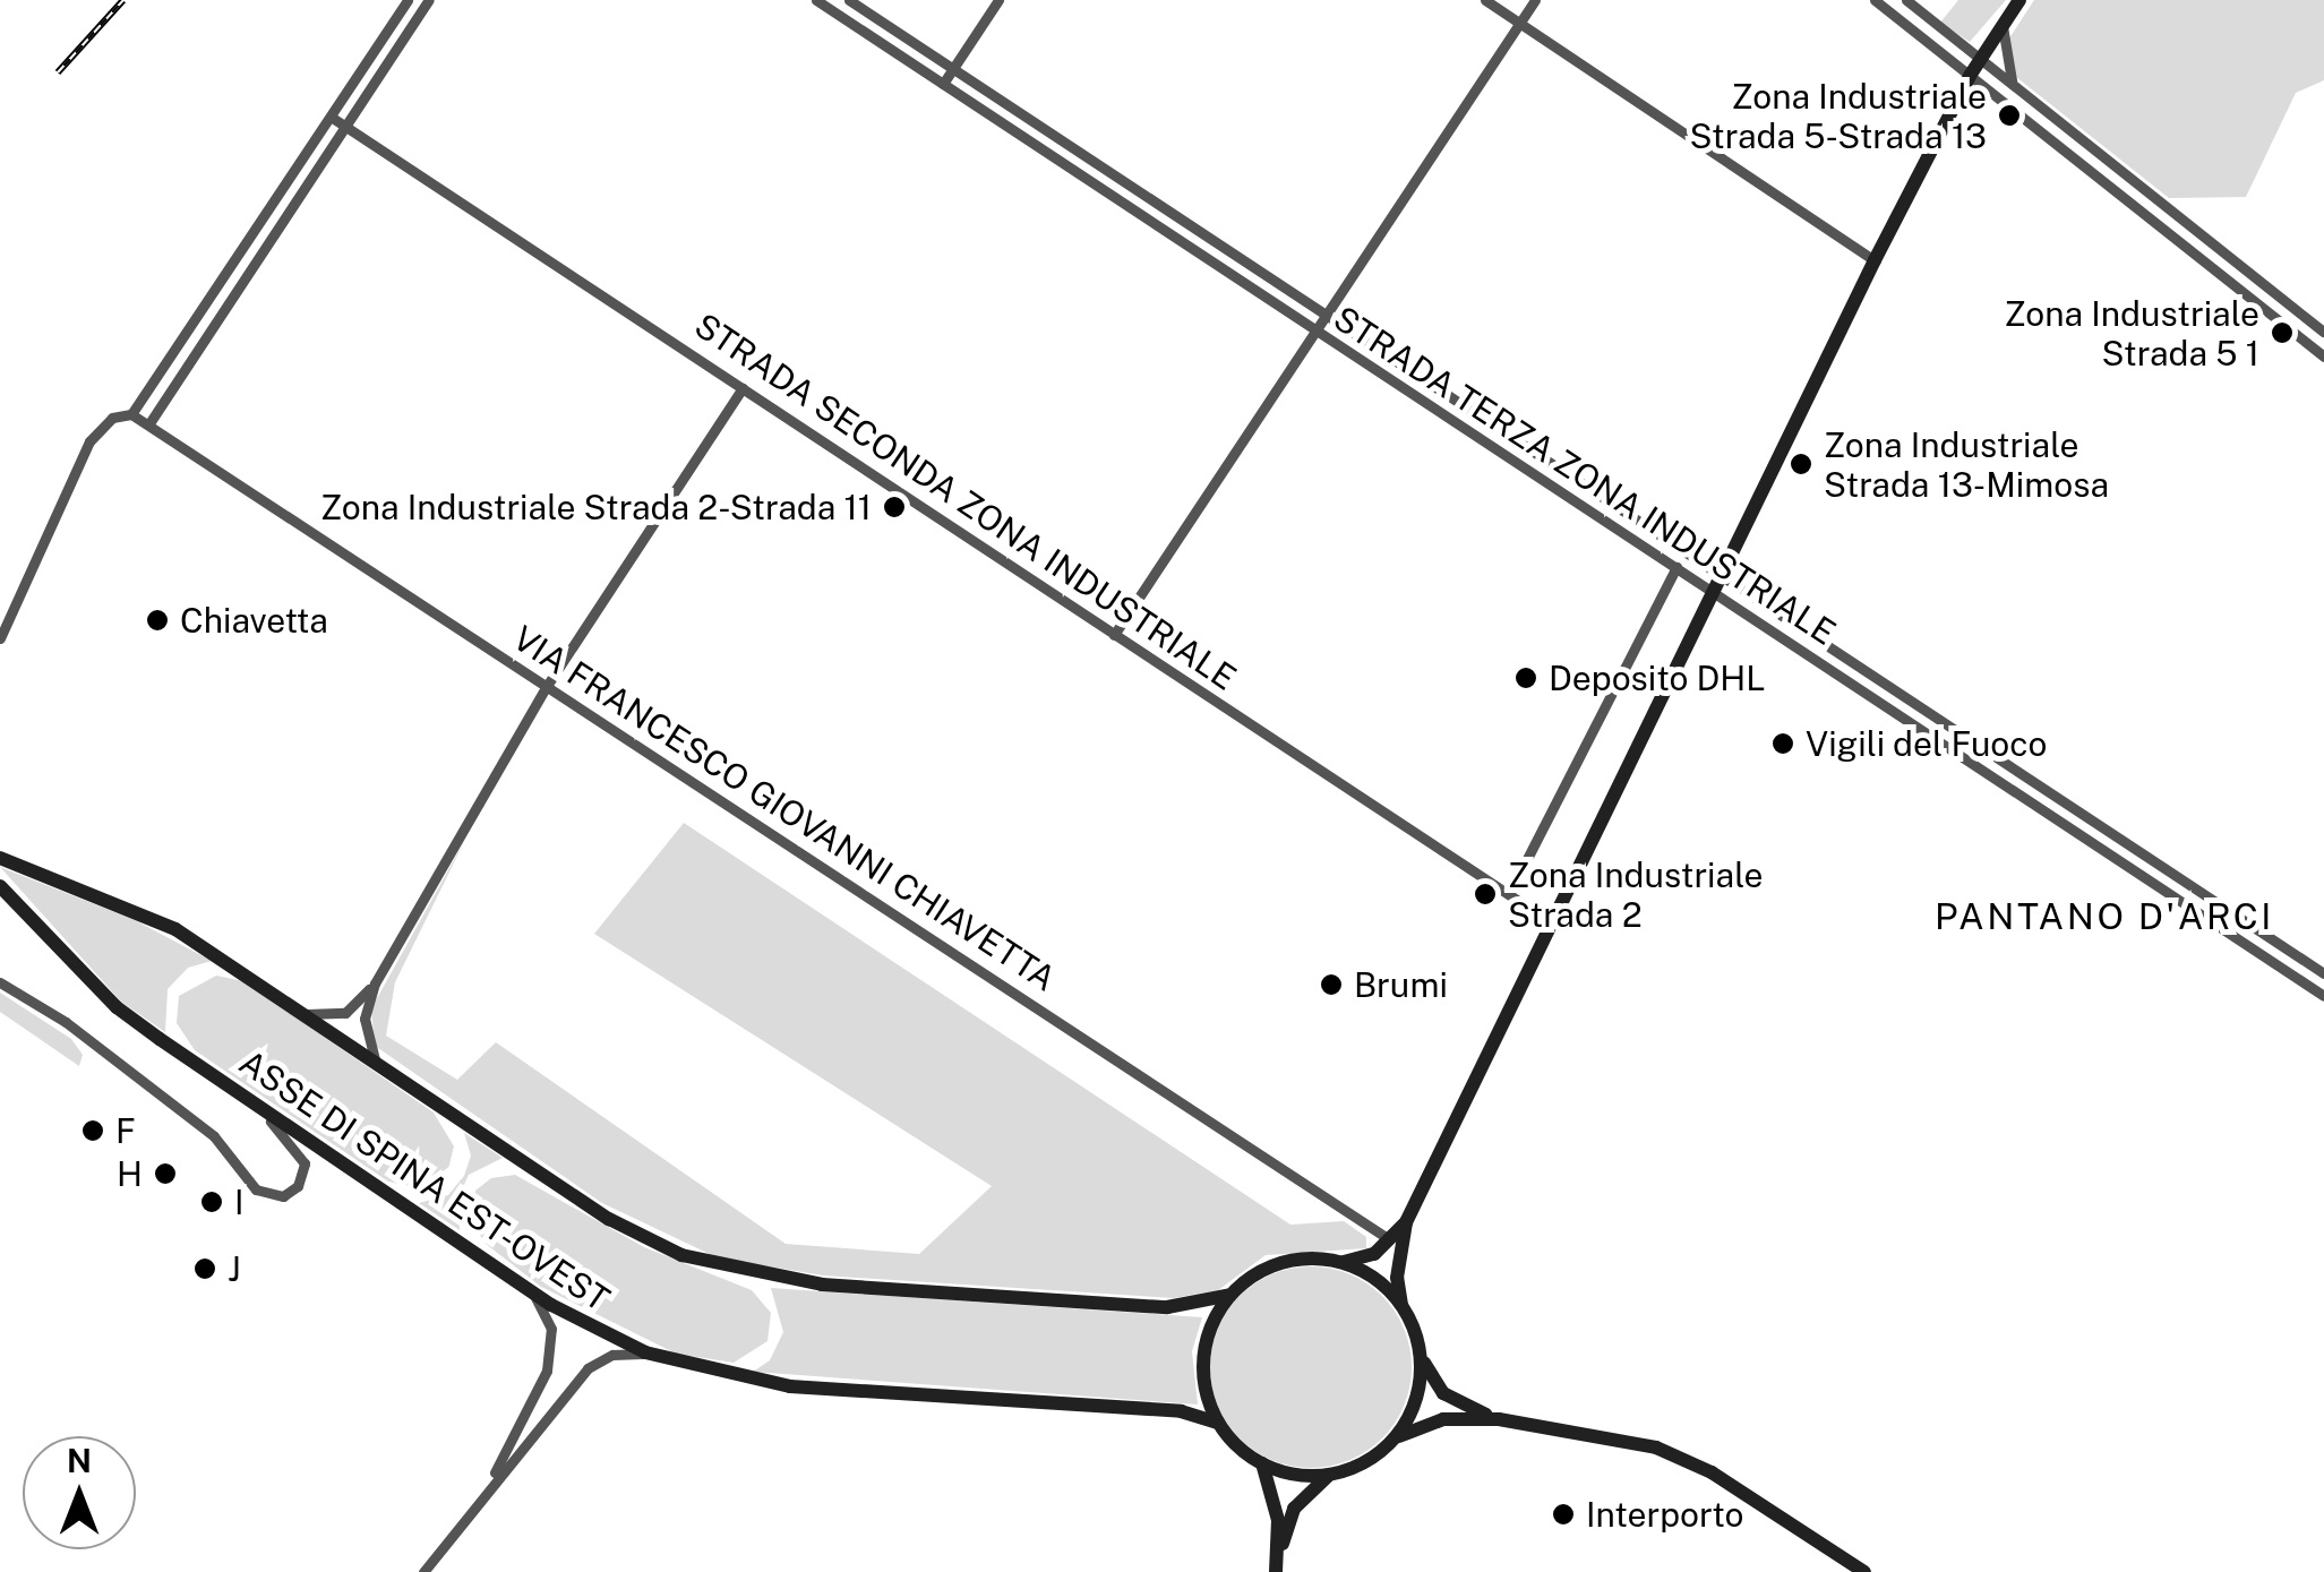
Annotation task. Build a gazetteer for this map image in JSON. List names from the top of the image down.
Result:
{
  "streets": {
    "main road": ["ASSE DI SPINA EST-OVEST"],
    "street": ["STRADA TERZA ZONA INDUSTRIALE", "STRADA SECONDA ZONA INDUSTRIALE", "VIA FRANCESCO GIOVANNI CHIAVETTA"]
  },
  "districts": ["PANTANO D'ARCI"],
  "places": [
    "Zona Industriale Strada 5-Strada 13",
    "Zona Industriale Strada 5 1",
    "Zona Industriale Strada 13-Mimosa",
    "Zona Industriale Strada 2-Strada 11",
    "Chiavetta",
    "Deposito DHL",
    "Vigili del Fuoco",
    "Zona Industriale Strada 2",
    "Brumi",
    "F",
    "H",
    "I",
    "J",
    "Interporto"
  ],
  "north": "top"
}
